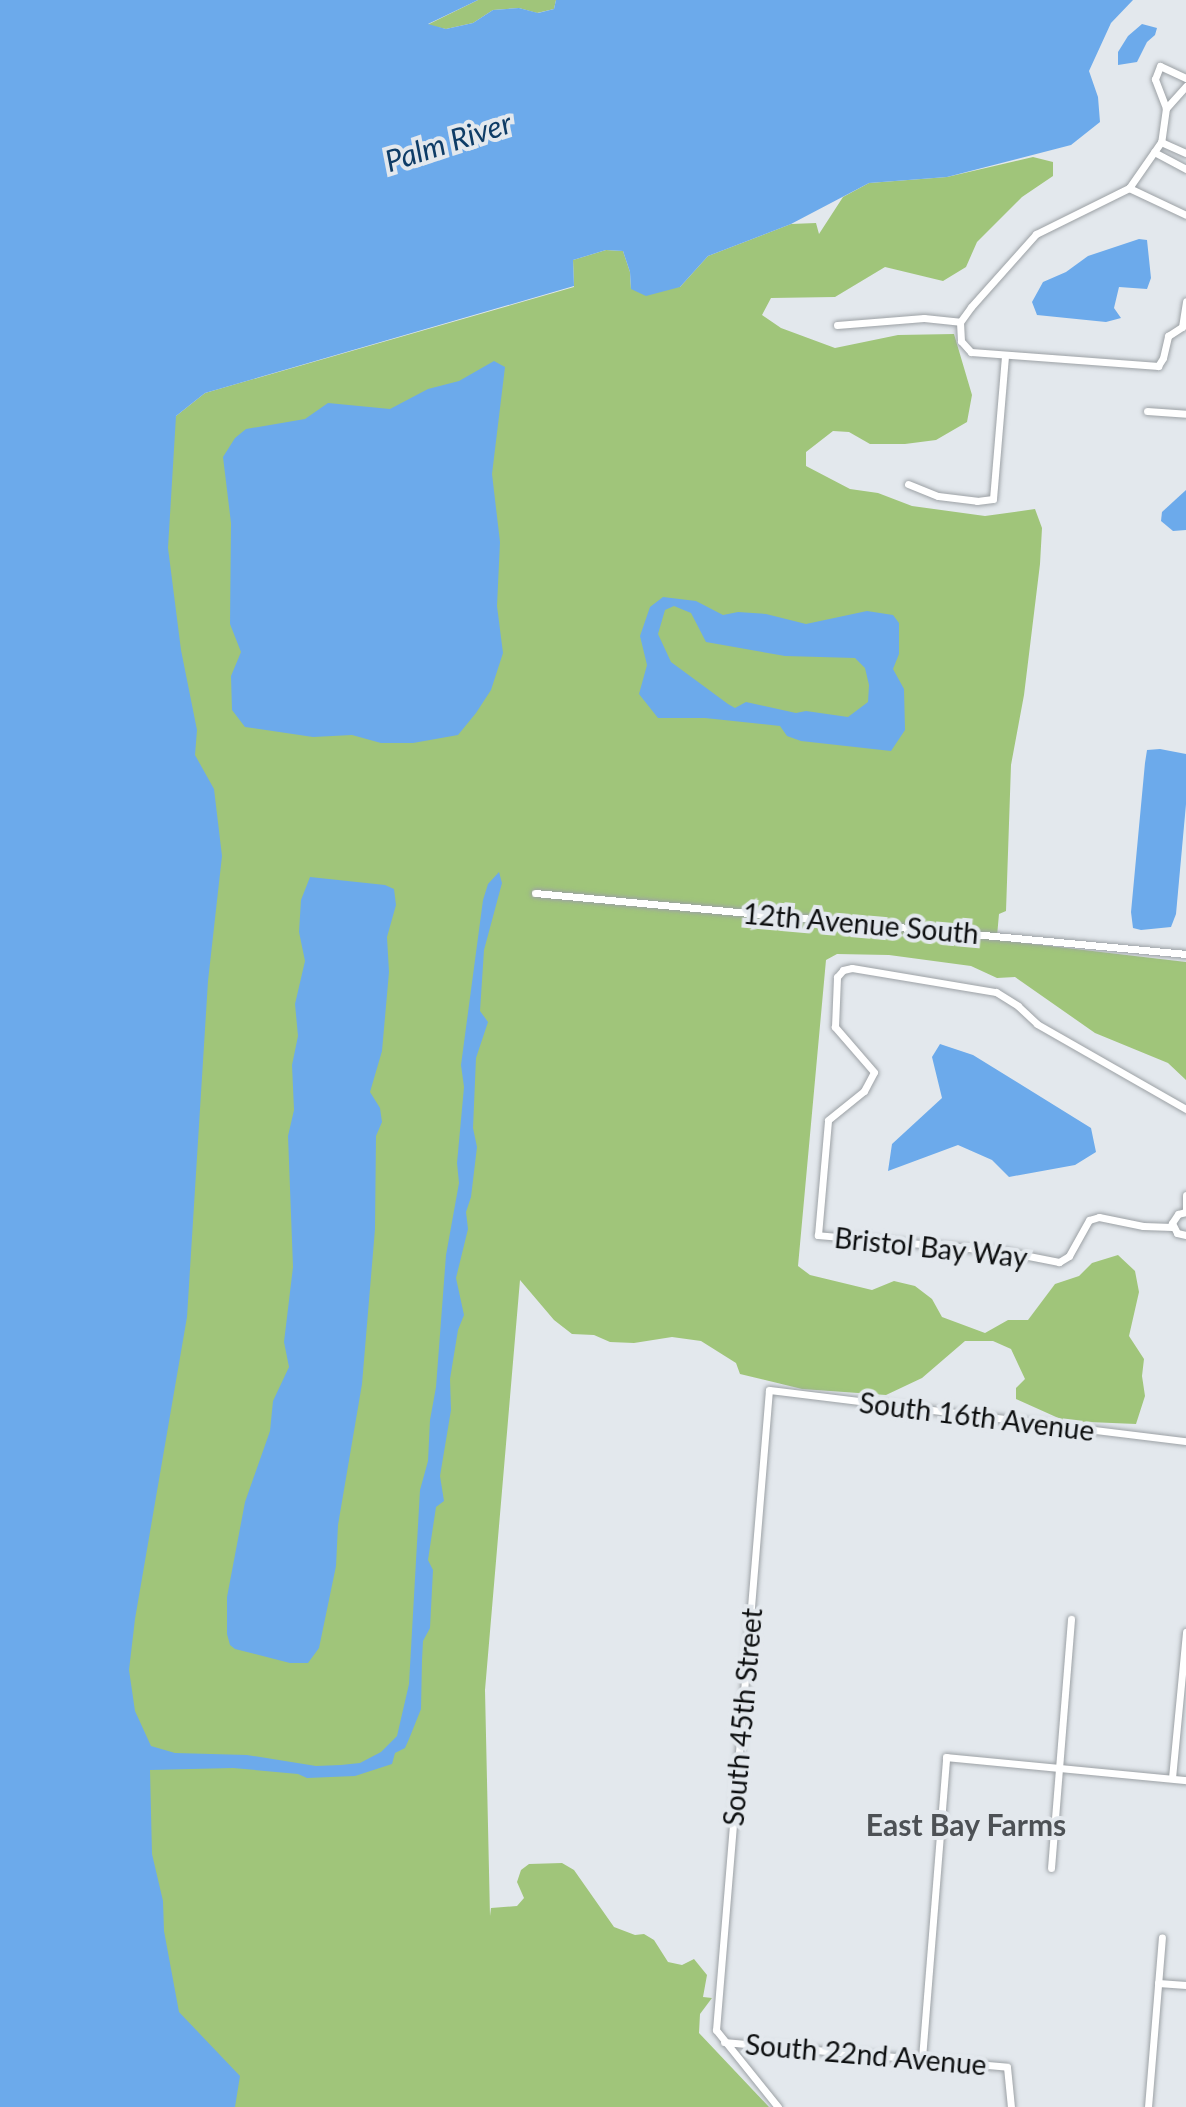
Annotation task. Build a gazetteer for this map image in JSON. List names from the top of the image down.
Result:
{
  "streets": {
    "street": [
      "12th Avenue South",
      "Bristol Bay Way",
      "South 16th Avenue",
      "South 45th Street",
      "South 22nd Avenue"
    ]
  },
  "crossings": [
    ["South 16th Avenue", "South 45th Street"],
    ["South 45th Street", "South 22nd Avenue"]
  ],
  "districts": ["East Bay Farms"],
  "water": ["Palm River"]
}
